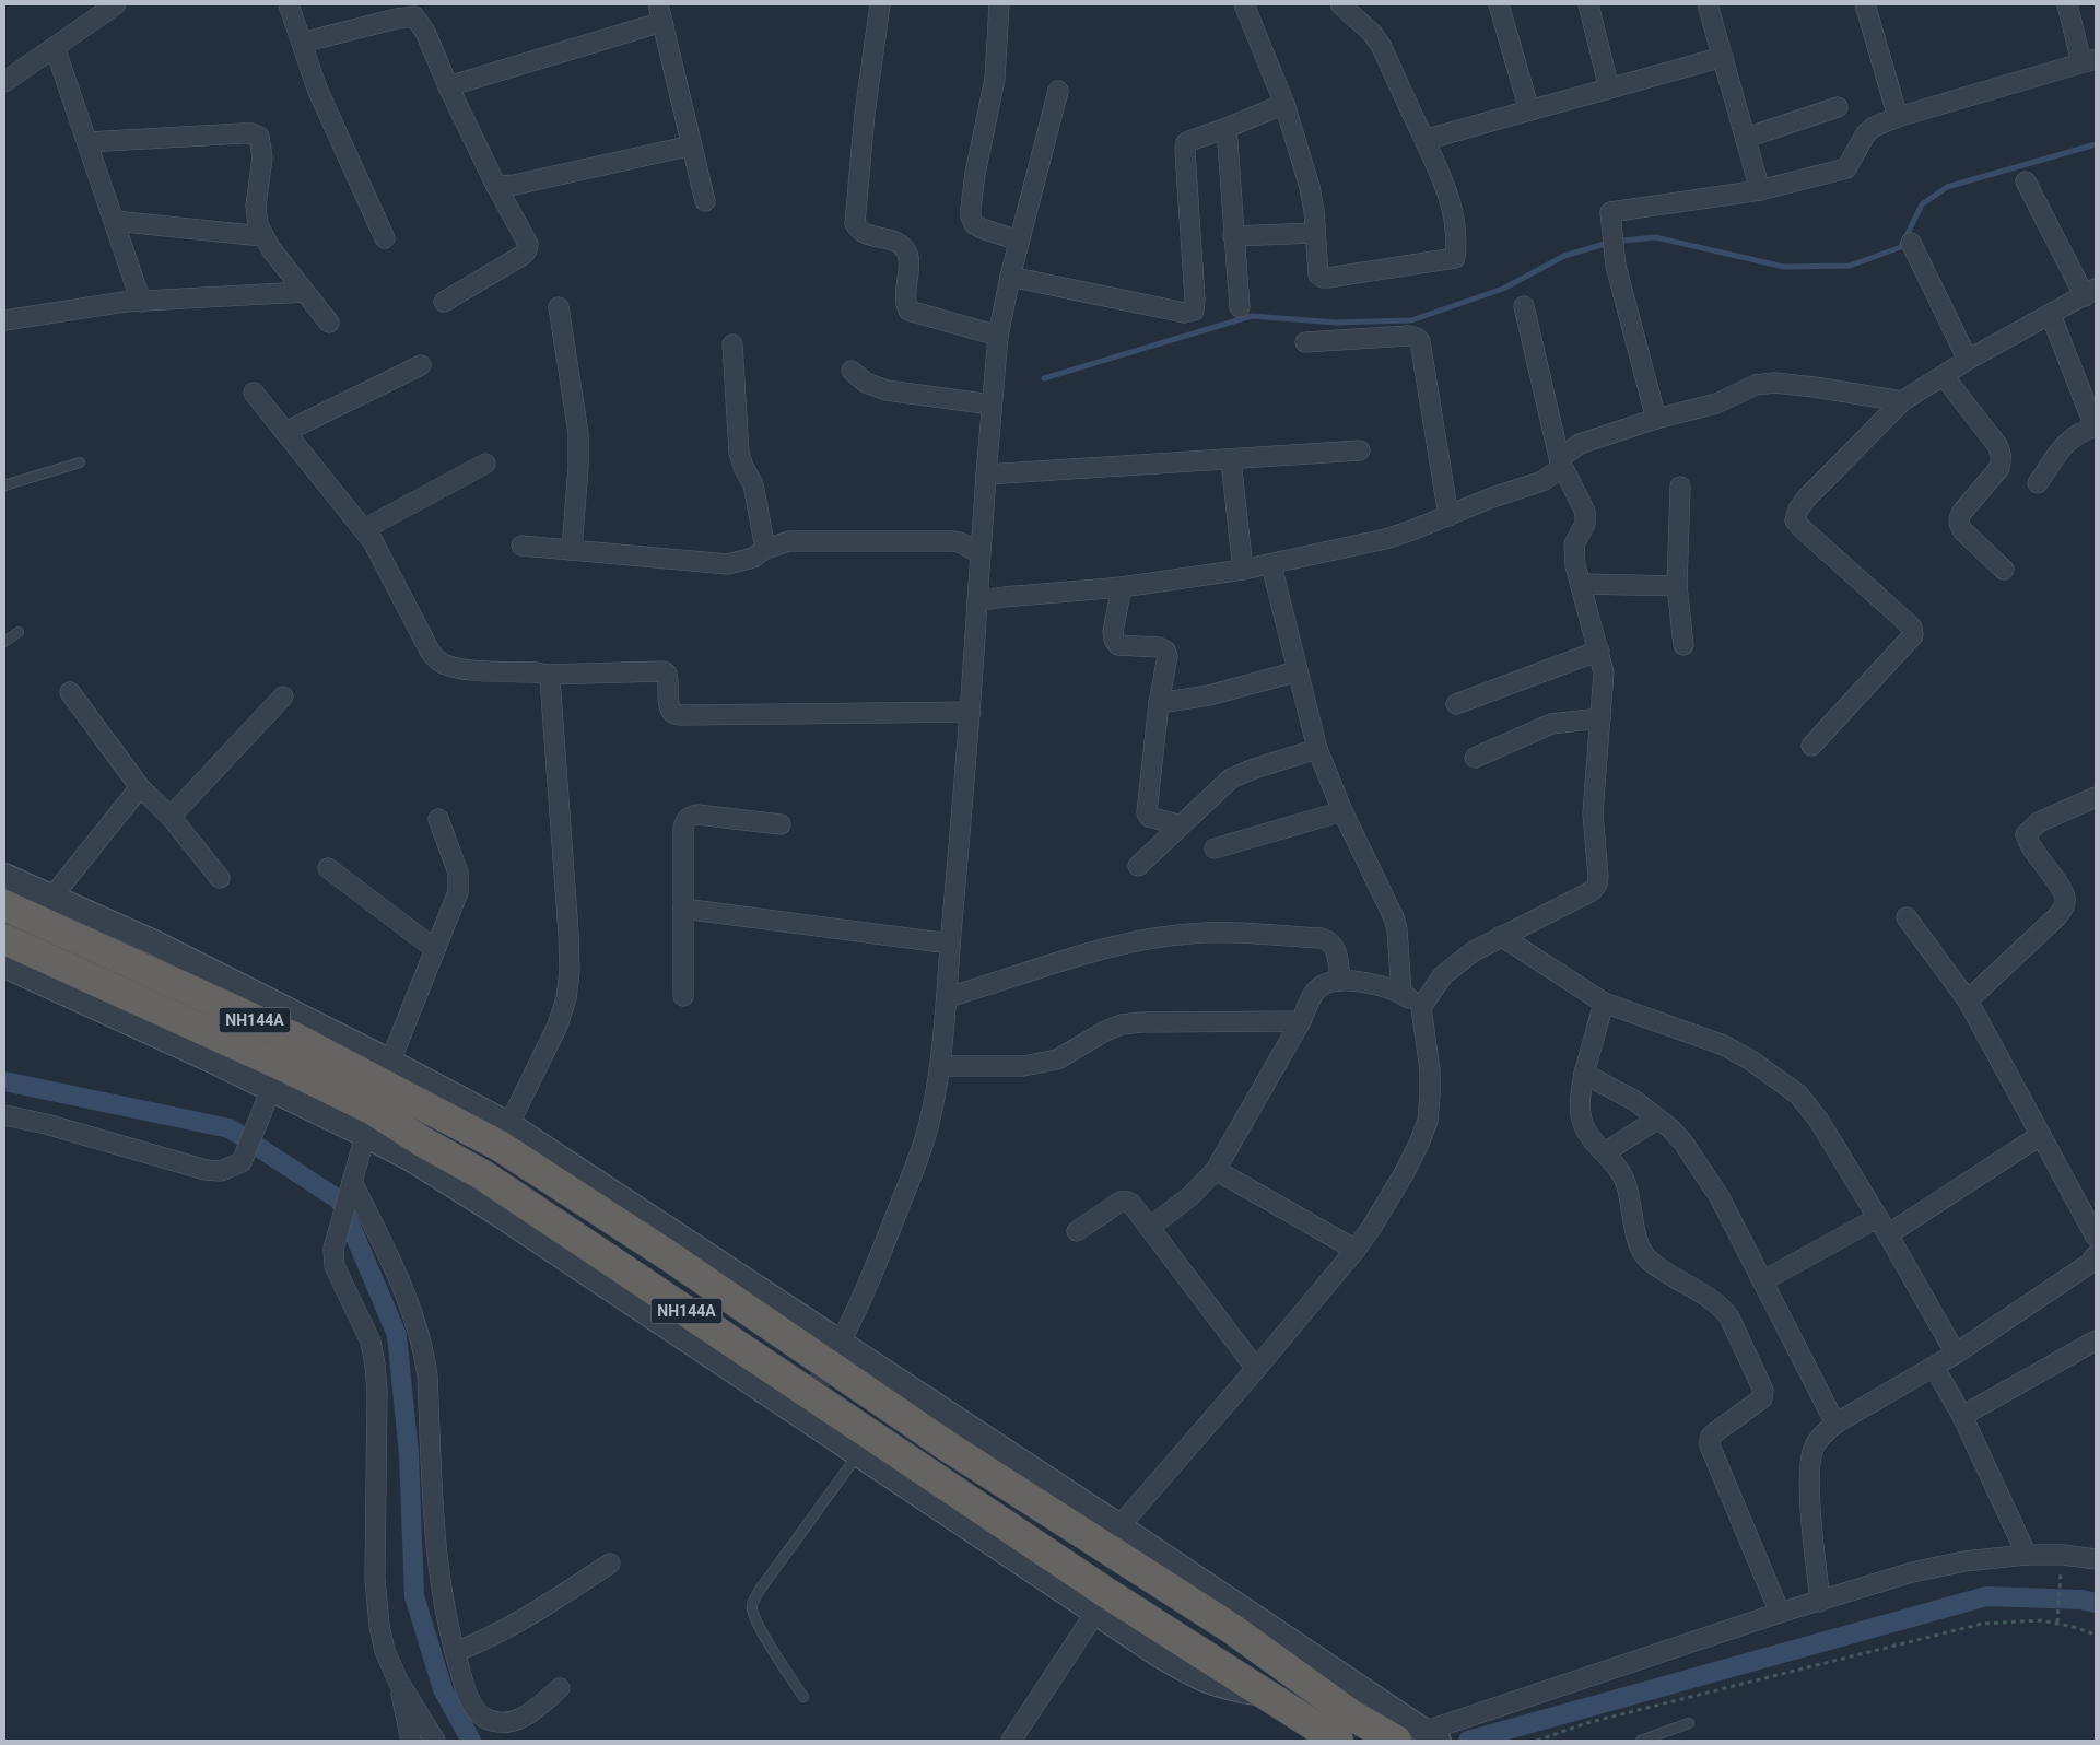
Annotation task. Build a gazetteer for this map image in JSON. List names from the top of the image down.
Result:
{
  "streets": {
    "highway": ["NH144A"]
  }
}
